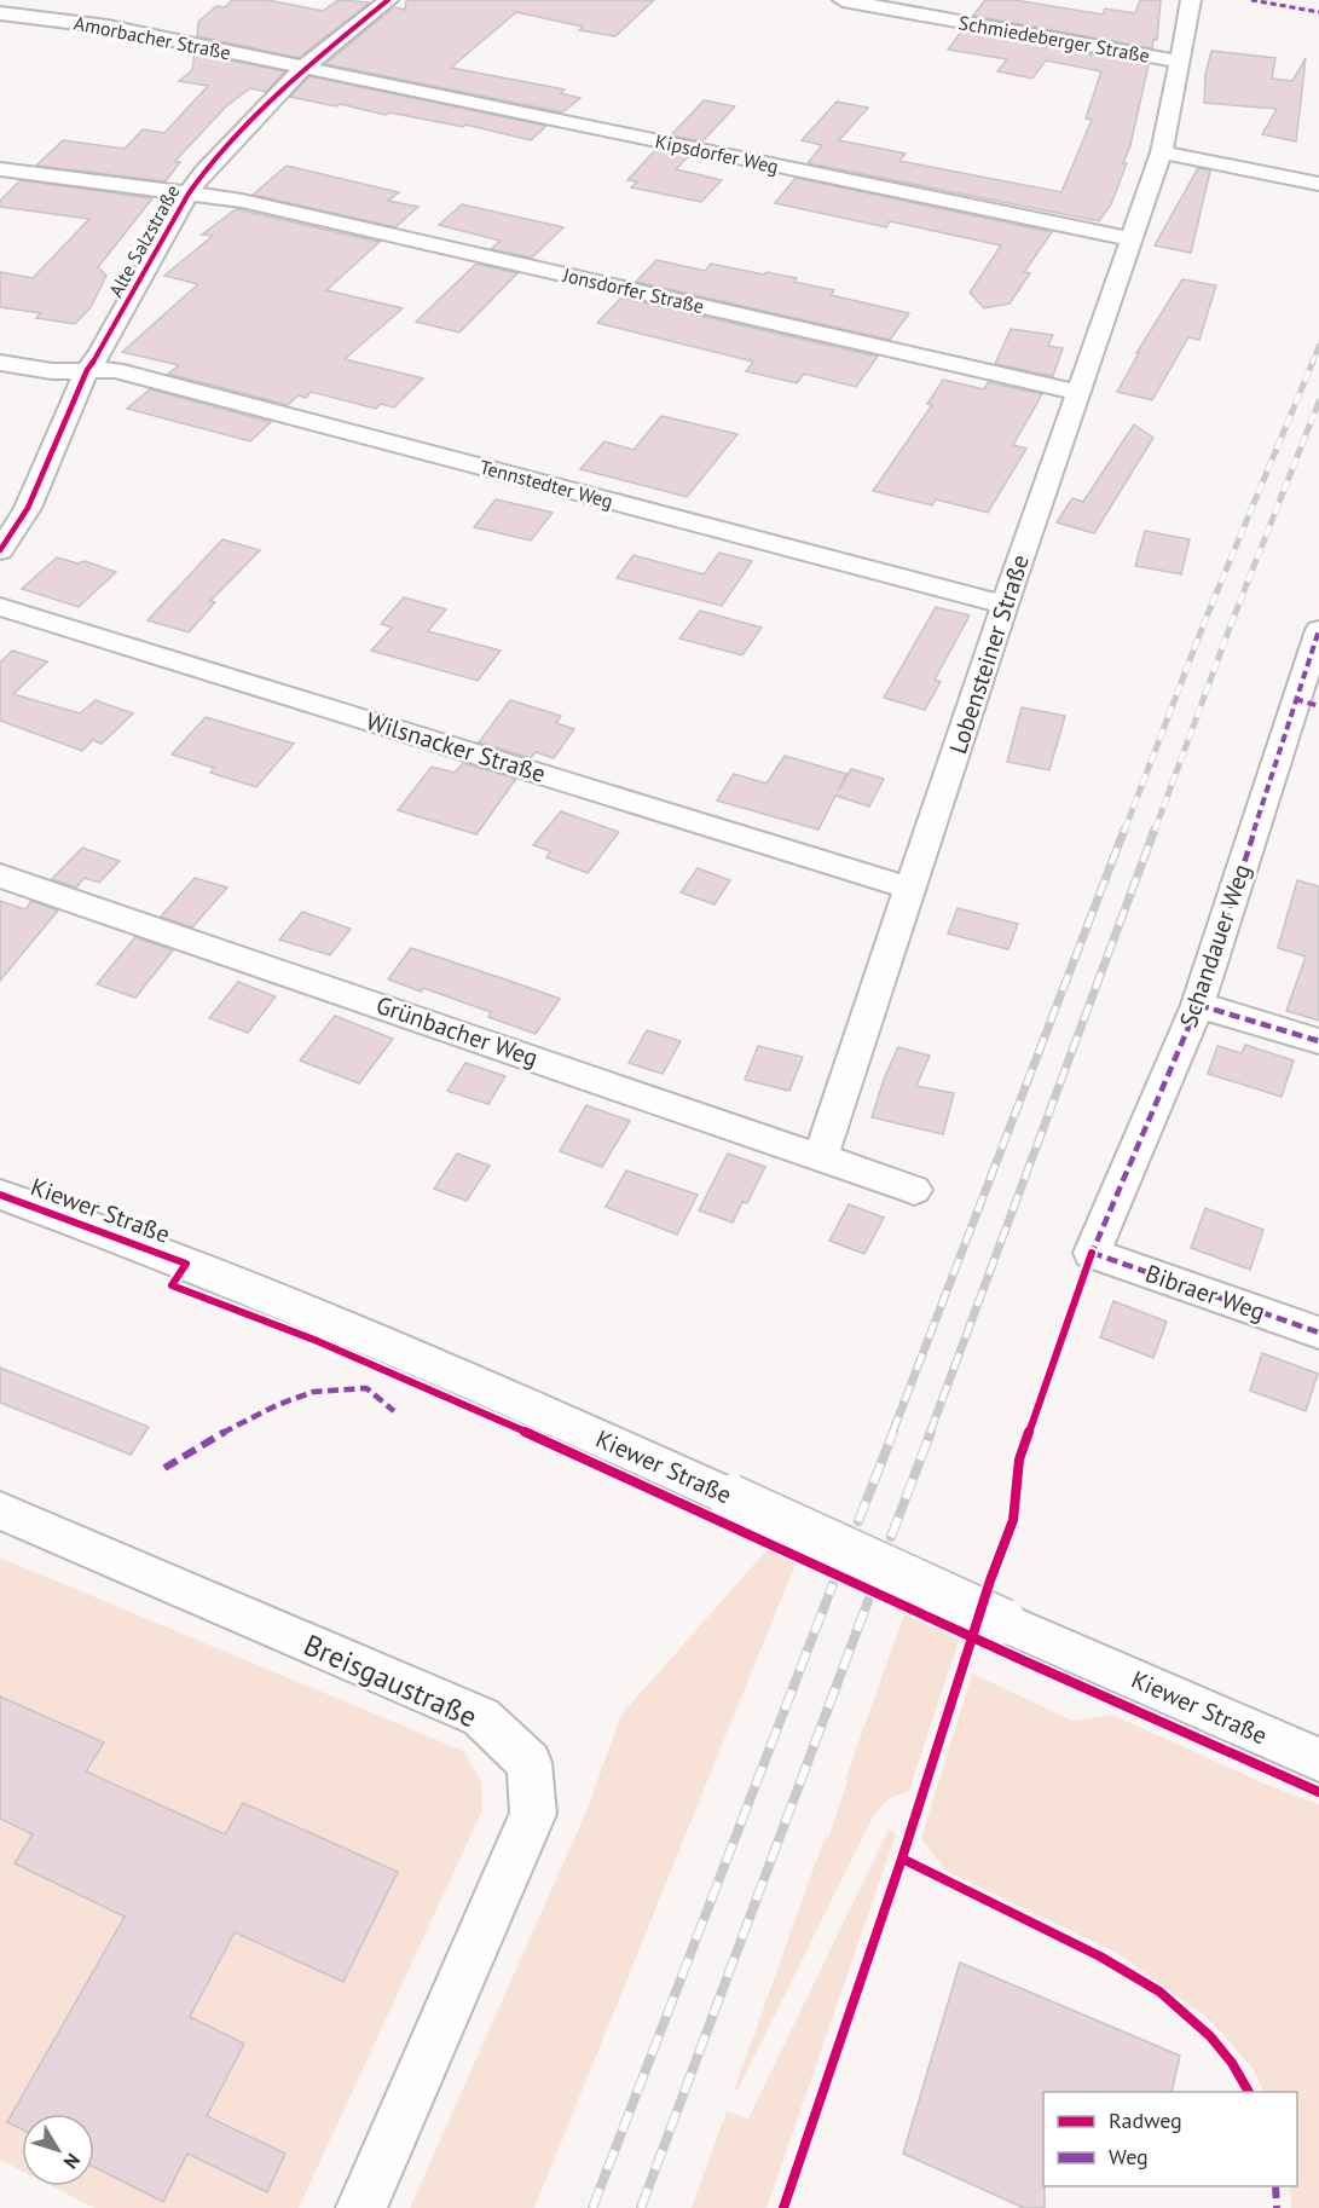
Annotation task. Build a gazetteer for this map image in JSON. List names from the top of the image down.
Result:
{
  "streets": {
    "street": [
      "Amorbacher Straße",
      "Schmiedeberger Straße",
      "Kipsdorfer Weg",
      "Alte Salzstraße",
      "Jonsdorfer Straße",
      "Tennstedter Weg",
      "Lobensteiner Straße",
      "Wilsnacker Straße",
      "Schandauer Weg",
      "Grünbacher Weg",
      "Kiewer Straße",
      "Bibraer Weg",
      "Breisgaustraße"
    ]
  },
  "crossings": [
    ["Amorbacher Straße", "Kipsdorfer Weg"],
    ["Amorbacher Straße", "Alte Salzstraße"],
    ["Schmiedeberger Straße", "Lobensteiner Straße"],
    ["Kipsdorfer Weg", "Alte Salzstraße"],
    ["Kipsdorfer Weg", "Lobensteiner Straße"],
    ["Alte Salzstraße", "Jonsdorfer Straße"],
    ["Alte Salzstraße", "Tennstedter Weg"],
    ["Jonsdorfer Straße", "Lobensteiner Straße"],
    ["Tennstedter Weg", "Lobensteiner Straße"],
    ["Lobensteiner Straße", "Wilsnacker Straße"],
    ["Lobensteiner Straße", "Grünbacher Weg"],
    ["Schandauer Weg", "Bibraer Weg"]
  ],
  "legend": ["Radweg", "Weg"],
  "north": "bottom right"
}
